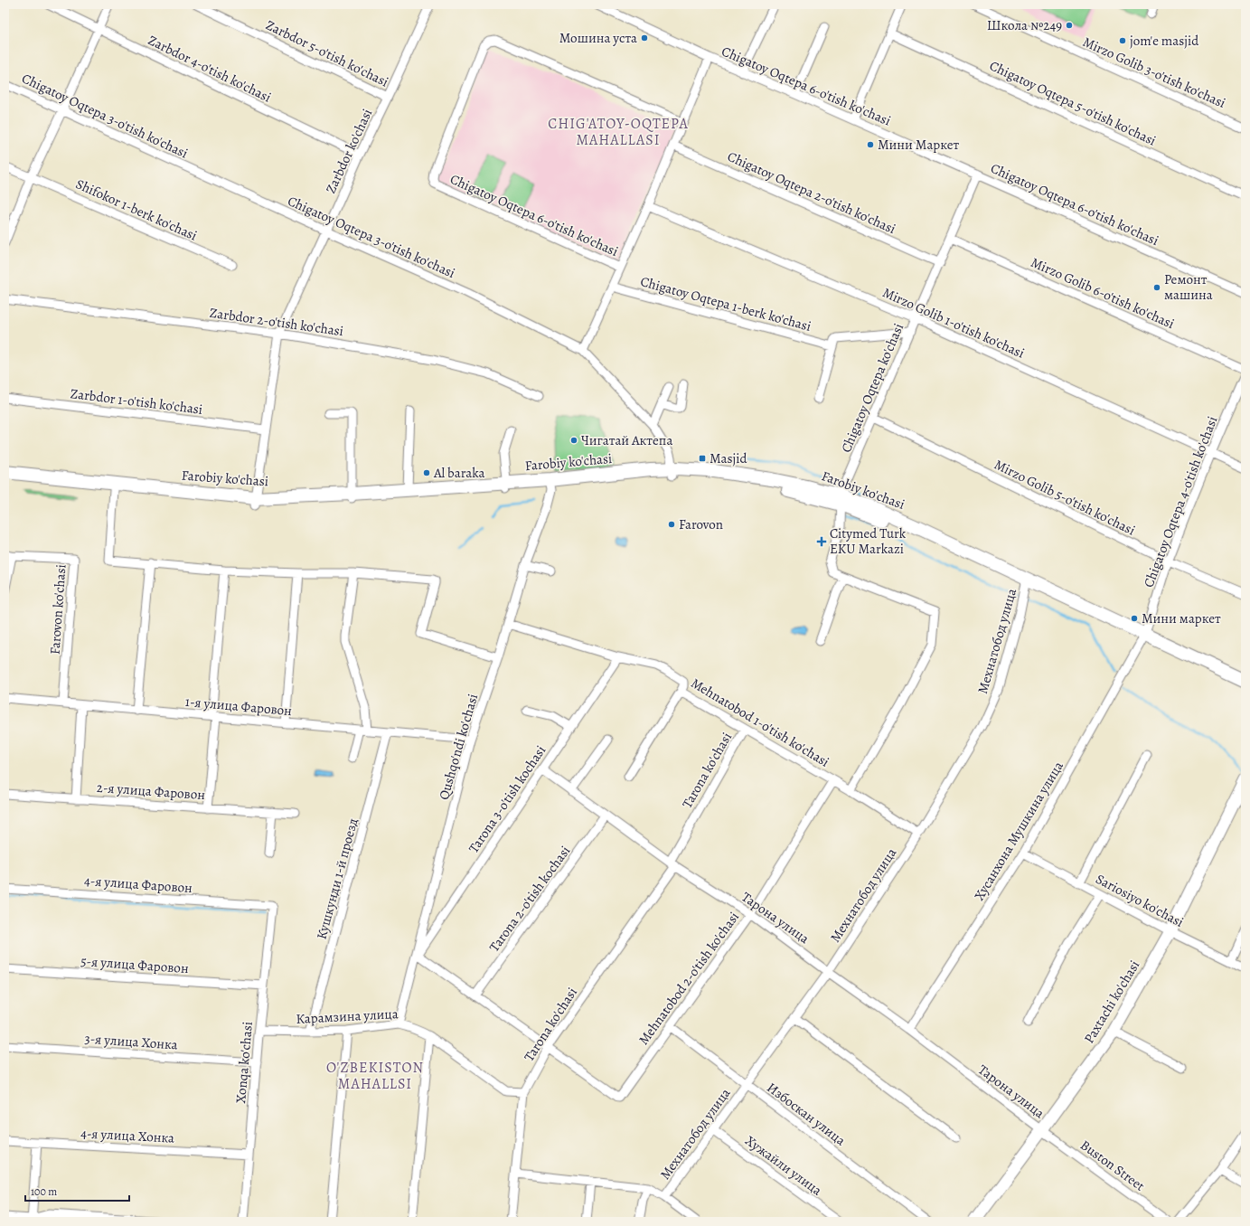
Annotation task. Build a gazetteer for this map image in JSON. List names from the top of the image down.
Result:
{
  "streets": {
    "main road": ["Farobiy ko'chasi"],
    "street": [
      "Zarbdor 5-o'tish ko'chasi",
      "Zarbdor 4-o'tish ko'chasi",
      "Mirzo Golib 3-o'tish ko'chasi",
      "Chigatoy Oqtepa 6-o'tish ko'chasi",
      "Chigatoy Oqtepa 5-o'tish ko'chasi",
      "Chigatoy Oqtepa 3-o'tish ko'chasi",
      "Zarbdor ko'chasi",
      "Chigatoy Oqtepa 2-o'tish ko'chasi",
      "Shifokor 1-berk ko'chasi",
      "Mirzo Golib 6-o'tish ko'chasi",
      "Chigatoy Oqtepa 1-berk ko'chasi",
      "Zarbdor 2-o'tish ko'chasi",
      "Mirzo Golib 1-o'tish ko'chasi",
      "Chigatoy Oqtepa ko'chasi",
      "Zarbdor 1-o'tish ko'chasi",
      "Mirzo Golib 5-o'tish ko'chasi",
      "Chigatoy Oqtepa 4-o'tish ko'chasi",
      "Farovon ko'chasi",
      "Мехнатобод улица",
      "1-я улица Фаровон",
      "Mehnatobod 1-o'tish ko'chasi",
      "Qushqo'ndi ko'chasi",
      "Tarona ko'chasi",
      "2-я улица Фаровон",
      "Tarona 3-o'tish kochasi",
      "Хусанхона Мушкина улица",
      "Кушкунди 1-й проезд",
      "4-я улица Фаровон",
      "Tarona 2-o'tish kochasi",
      "Sariosiyo ko'chasi",
      "Тарона улица",
      "5-я улица Фаровон",
      "Mehnatobod 2-o'tish ko'chasi",
      "Paxtachi ko'chasi",
      "Карамзина улица",
      "3-я улица Хонка",
      "Xonqa ko'chasi",
      "Избоскан улица",
      "4-я улица Хонка",
      "Хужайли улица",
      "Buston Street"
    ]
  },
  "crossings": [
    ["Zarbdor 5-o'tish ko'chasi", "Zarbdor ko'chasi"],
    ["Zarbdor 4-o'tish ko'chasi", "Zarbdor ko'chasi"],
    ["Chigatoy Oqtepa 6-o'tish ko'chasi", "Chigatoy Oqtepa ko'chasi"],
    ["Chigatoy Oqtepa 3-o'tish ko'chasi", "Zarbdor ko'chasi"],
    ["Chigatoy Oqtepa 3-o'tish ko'chasi", "Farobiy ko'chasi"],
    ["Zarbdor ko'chasi", "Zarbdor 2-o'tish ko'chasi"],
    ["Zarbdor ko'chasi", "Zarbdor 1-o'tish ko'chasi"],
    ["Zarbdor ko'chasi", "Farobiy ko'chasi"],
    ["Chigatoy Oqtepa 2-o'tish ko'chasi", "Chigatoy Oqtepa ko'chasi"],
    ["Mirzo Golib 6-o'tish ko'chasi", "Chigatoy Oqtepa ko'chasi"],
    ["Mirzo Golib 1-o'tish ko'chasi", "Chigatoy Oqtepa ko'chasi"],
    ["Mirzo Golib 1-o'tish ko'chasi", "Chigatoy Oqtepa 4-o'tish ko'chasi"],
    ["Chigatoy Oqtepa ko'chasi", "Farobiy ko'chasi"],
    ["Chigatoy Oqtepa ko'chasi", "Mirzo Golib 5-o'tish ko'chasi"],
    ["Farobiy ko'chasi", "Chigatoy Oqtepa 4-o'tish ko'chasi"],
    ["Farobiy ko'chasi", "Мехнатобод улица"],
    ["Farobiy ko'chasi", "Qushqo'ndi ko'chasi"],
    ["Farobiy ko'chasi", "Хусанхона Мушкина улица"],
    ["Mirzo Golib 5-o'tish ko'chasi", "Chigatoy Oqtepa 4-o'tish ko'chasi"],
    ["Chigatoy Oqtepa 4-o'tish ko'chasi", "Хусанхона Мушкина улица"],
    ["Farovon ko'chasi", "1-я улица Фаровон"],
    ["Мехнатобод улица", "Mehnatobod 1-o'tish ko'chasi"],
    ["Мехнатобод улица", "Тарона улица"],
    ["Мехнатобод улица", "Избоскан улица"],
    ["Мехнатобод улица", "Хужайли улица"],
    ["1-я улица Фаровон", "Qushqo'ndi ko'chasi"],
    ["1-я улица Фаровон", "Кушкунди 1-й проезд"],
    ["Mehnatobod 1-o'tish ko'chasi", "Qushqo'ndi ko'chasi"],
    ["Mehnatobod 1-o'tish ko'chasi", "Tarona ko'chasi"],
    ["Mehnatobod 1-o'tish ko'chasi", "Tarona 3-o'tish kochasi"],
    ["Mehnatobod 1-o'tish ko'chasi", "Mehnatobod 2-o'tish ko'chasi"],
    ["Qushqo'ndi ko'chasi", "Tarona 3-o'tish kochasi"],
    ["Qushqo'ndi ko'chasi", "Карамзина улица"],
    ["Tarona ko'chasi", "Тарона улица"],
    ["Tarona ko'chasi", "Mehnatobod 2-o'tish ko'chasi"],
    ["Tarona ko'chasi", "Карамзина улица"],
    ["Tarona 3-o'tish kochasi", "Тарона улица"],
    ["Хусанхона Мушкина улица", "Sariosiyo ko'chasi"],
    ["Хусанхона Мушкина улица", "Тарона улица"],
    ["Кушкунди 1-й проезд", "Карамзина улица"],
    ["4-я улица Фаровон", "Xonqa ko'chasi"],
    ["Tarona 2-o'tish kochasi", "Тарона улица"],
    ["Sariosiyo ko'chasi", "Paxtachi ko'chasi"],
    ["Тарона улица", "Mehnatobod 2-o'tish ko'chasi"],
    ["Тарона улица", "Paxtachi ko'chasi"],
    ["Тарона улица", "Buston Street"],
    ["5-я улица Фаровон", "Xonqa ko'chasi"],
    ["Mehnatobod 2-o'tish ko'chasi", "Избоскан улица"],
    ["Paxtachi ko'chasi", "Buston Street"],
    ["Карамзина улица", "Xonqa ko'chasi"],
    ["3-я улица Хонка", "Xonqa ko'chasi"],
    ["Xonqa ko'chasi", "4-я улица Хонка"]
  ],
  "districts": ["CHIG'ATOY-OQTEPA MAHALLASI", "O'ZBEKISTON MAHALLSI"],
  "places": {
    "other": [
      "Школа №249",
      "Мошина уста",
      "jom'e masjid",
      "Мини Маркет",
      "Ремонт машина",
      "Чигатай Актепа",
      "Al baraka",
      "Farovon",
      "Мини маркет"
    ],
    "transit": ["Masjid"],
    "health": ["Citymed Turk EKU Markazi"]
  },
  "scale_bar": "100 m"
}
